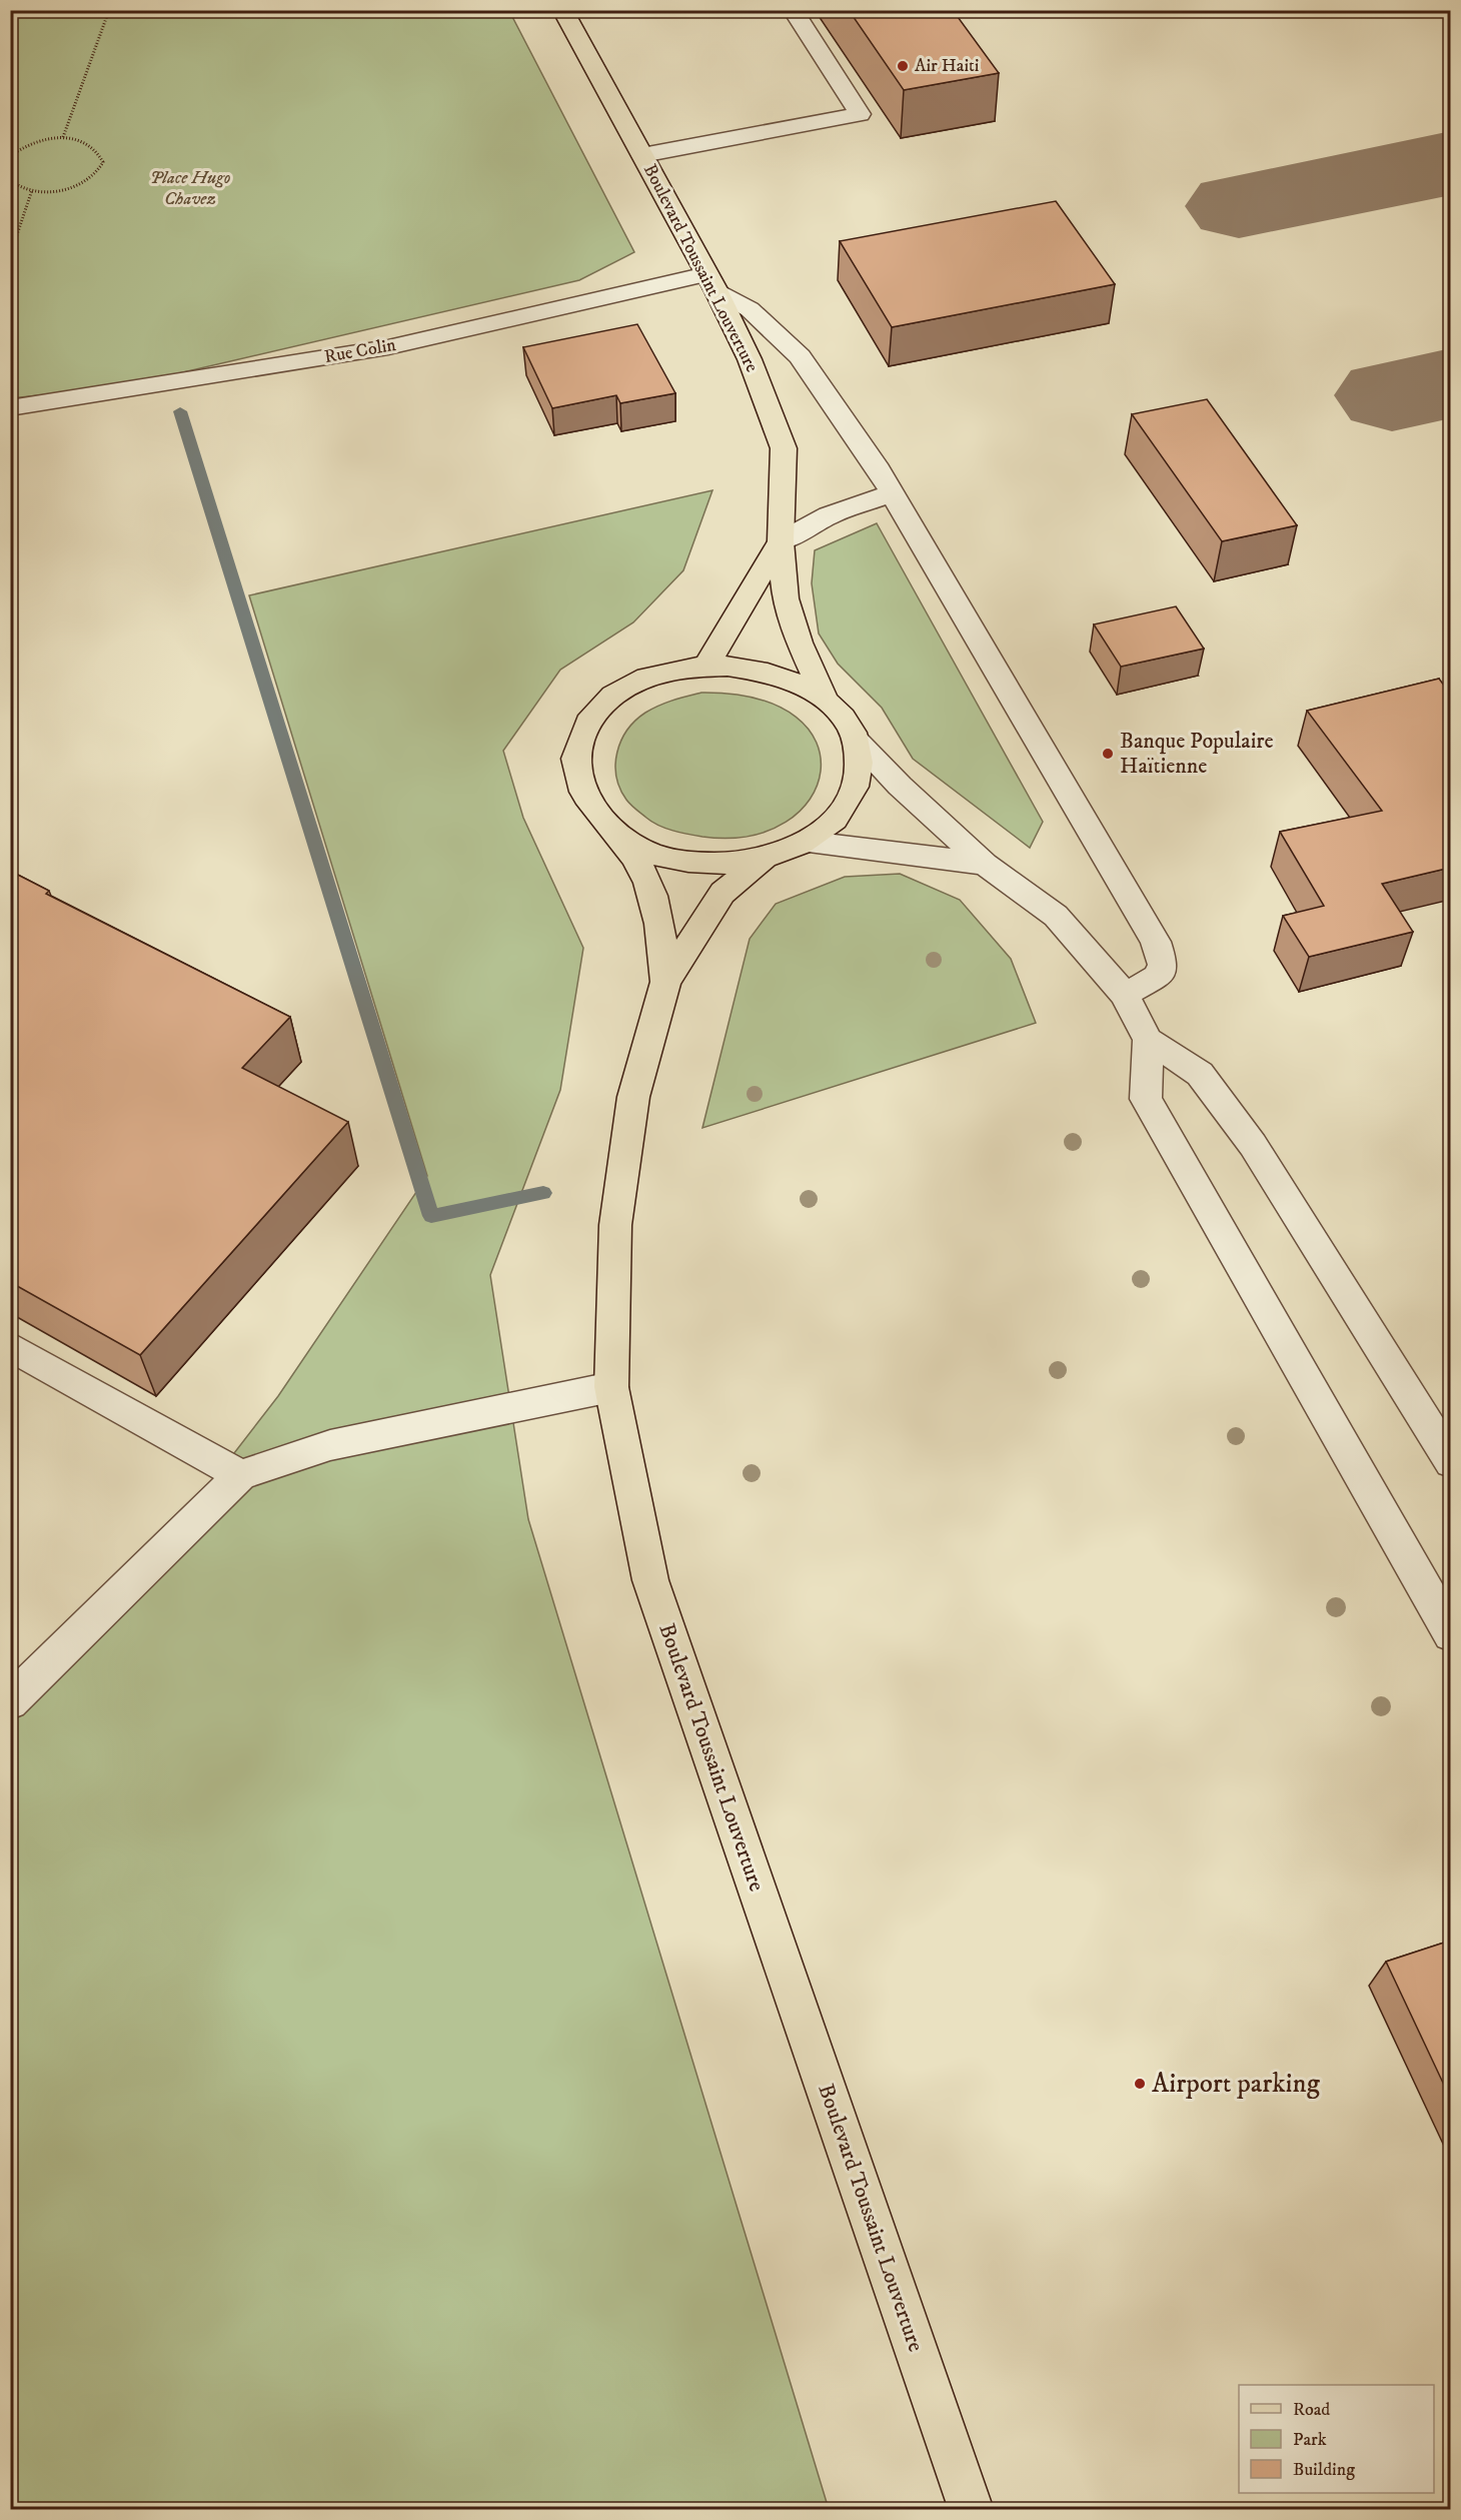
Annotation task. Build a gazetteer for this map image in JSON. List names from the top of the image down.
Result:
{
  "streets": {
    "main road": ["Boulevard Toussaint Louverture"],
    "lane": ["Rue Colin"]
  },
  "crossings": [
    ["Boulevard Toussaint Louverture", "Rue Colin"]
  ],
  "parks": ["Place Hugo Chavez"],
  "places": ["Air Haiti", "Banque Populaire Haïtienne", "Airport parking"],
  "legend": ["Road", "Park", "Building"]
}
